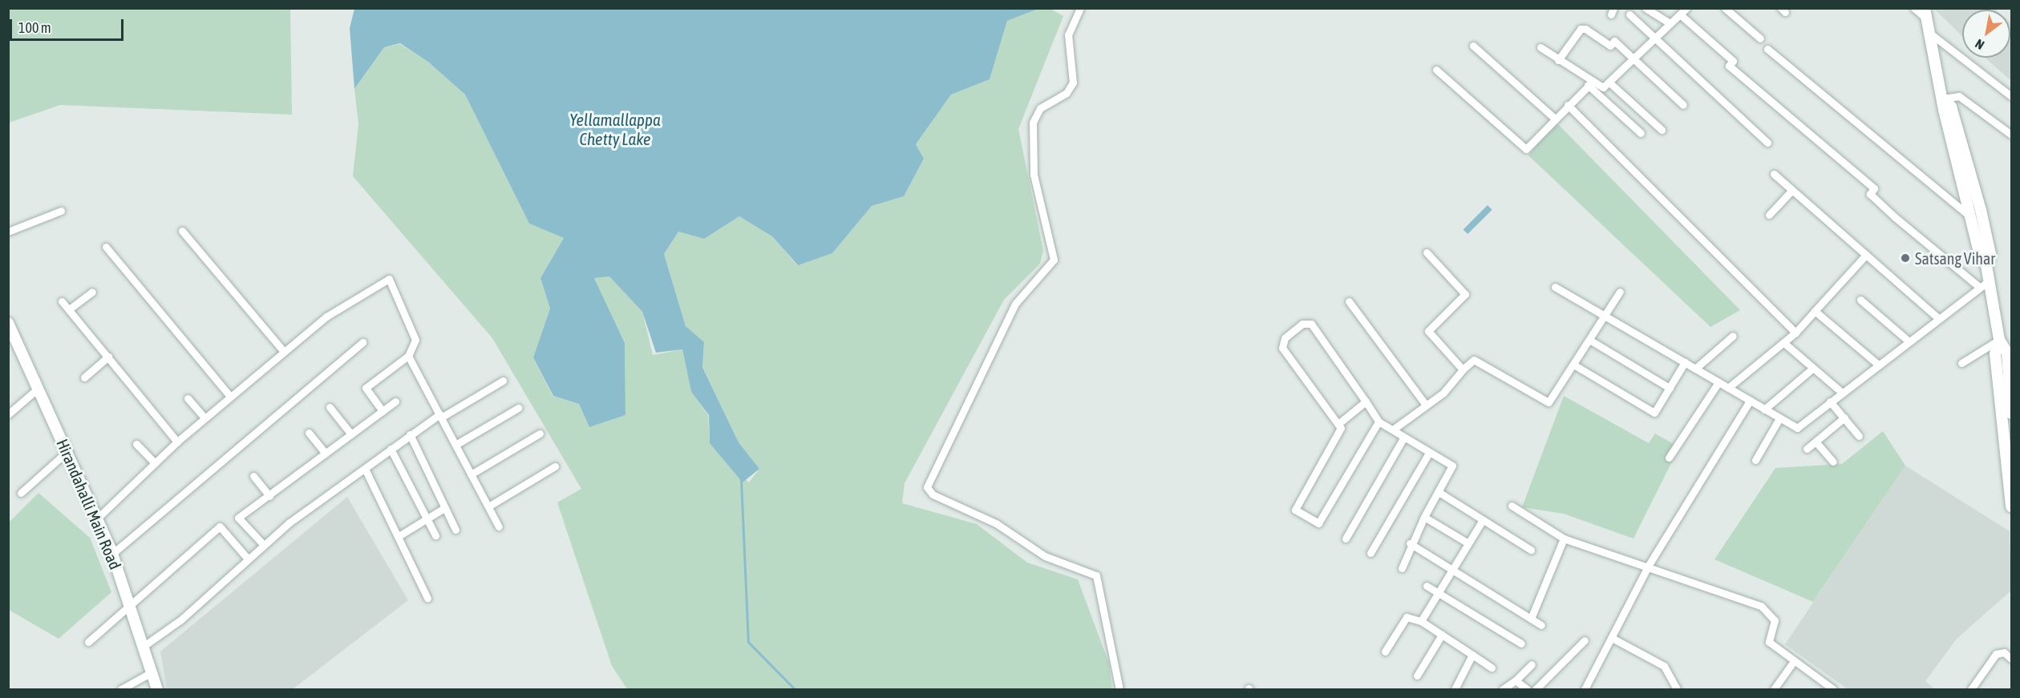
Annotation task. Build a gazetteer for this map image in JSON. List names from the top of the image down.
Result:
{
  "streets": {
    "main road": ["Hirandahalli Main Road"]
  },
  "water": ["Yellamallappa Chetty Lake"],
  "places": ["Satsang Vihar"],
  "scale_bar": "100 m",
  "north": "bottom left"
}
